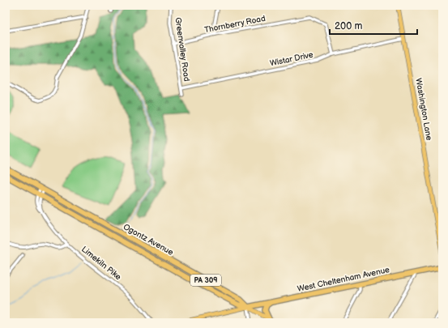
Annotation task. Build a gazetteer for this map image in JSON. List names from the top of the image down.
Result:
{
  "streets": {
    "highway": ["Ogontz Avenue", "West Cheltenham Avenue", "PA 309"],
    "main road": ["Washington Lane"],
    "street": [
      "Thornberry Road",
      "Greenvalley Road",
      "Wistar Drive",
      "Limekiln Pike"
    ]
  },
  "crossings": [
    ["Thornberry Road", "Greenvalley Road"],
    ["Thornberry Road", "Wistar Drive"],
    ["Greenvalley Road", "Wistar Drive"],
    ["Wistar Drive", "Washington Lane"],
    ["Ogontz Avenue", "Limekiln Pike"],
    ["Ogontz Avenue", "West Cheltenham Avenue"],
    ["Ogontz Avenue", "PA 309"],
    ["Limekiln Pike", "PA 309"]
  ],
  "scale_bar": "200 m"
}
